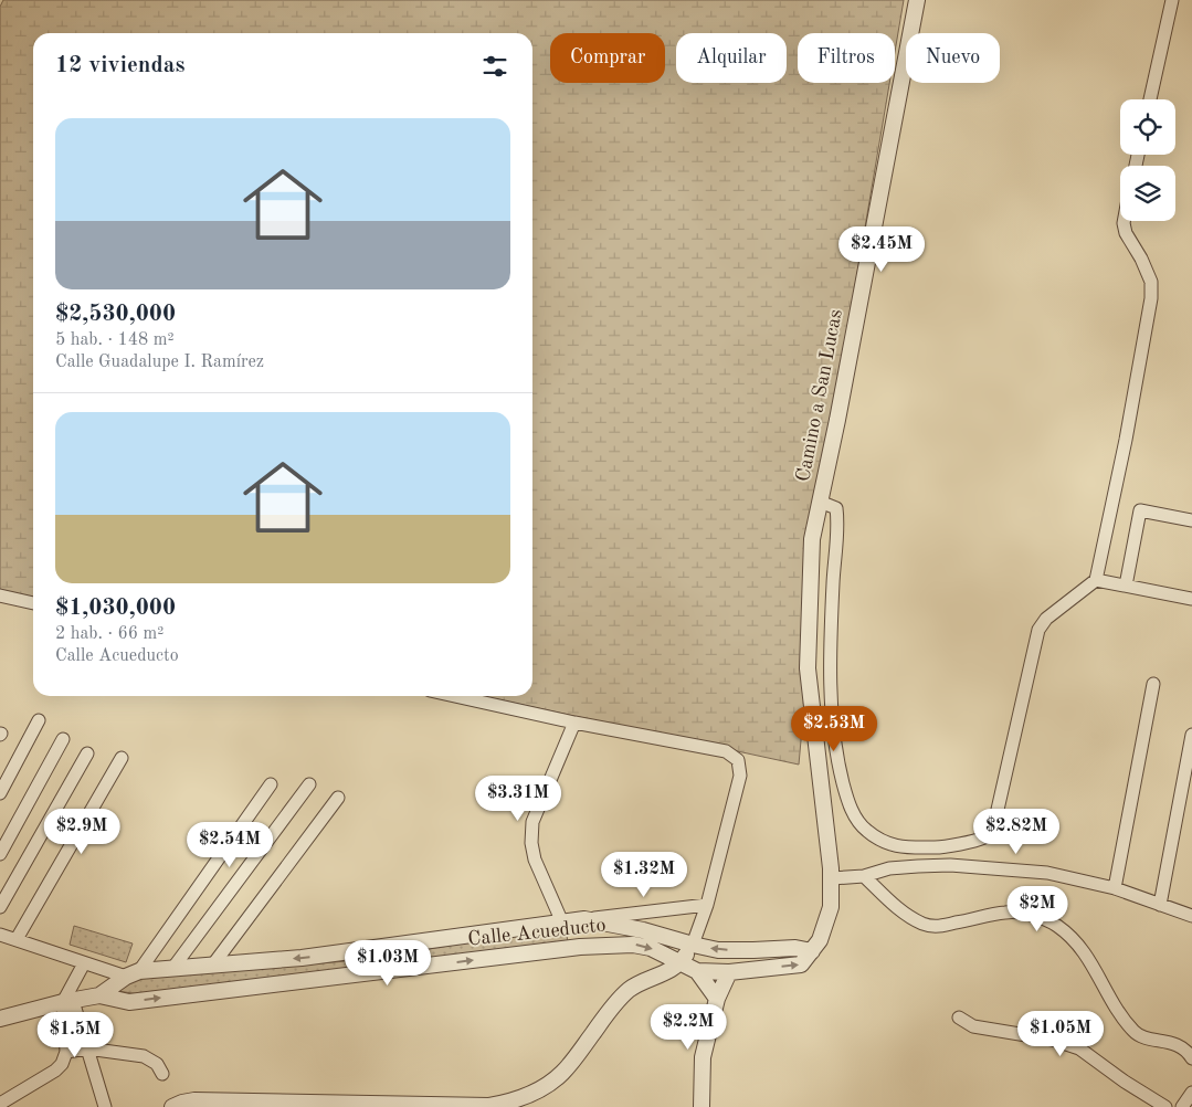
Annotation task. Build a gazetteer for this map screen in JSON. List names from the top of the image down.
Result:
{
  "streets": {
    "street": ["Camino a San Lucas", "Calle Acueducto"]
  },
  "crossings": [
    ["Camino a San Lucas", "Calle Acueducto"]
  ],
  "page": {
    "chip": [
      "Comprar",
      "Alquilar",
      "Filtros",
      "Nuevo"
    ],
    "heading": "12 viviendas",
    "list": [
      {
        "name": "$2,530,000",
        "note": "5 hab. · 148 m² · Calle Guadalupe I. Ramírez"
      },
      {
        "name": "$1,030,000",
        "note": "2 hab. · 66 m² · Calle Acueducto"
      }
    ],
    "price": [
      "$2.45M",
      "$2.53M",
      "$3.31M",
      "$2.9M",
      "$2.82M",
      "$2.54M",
      "$1.32M",
      "$2M",
      "$1.03M",
      "$2.2M",
      "$1.05M",
      "$1.5M"
    ]
  }
}
